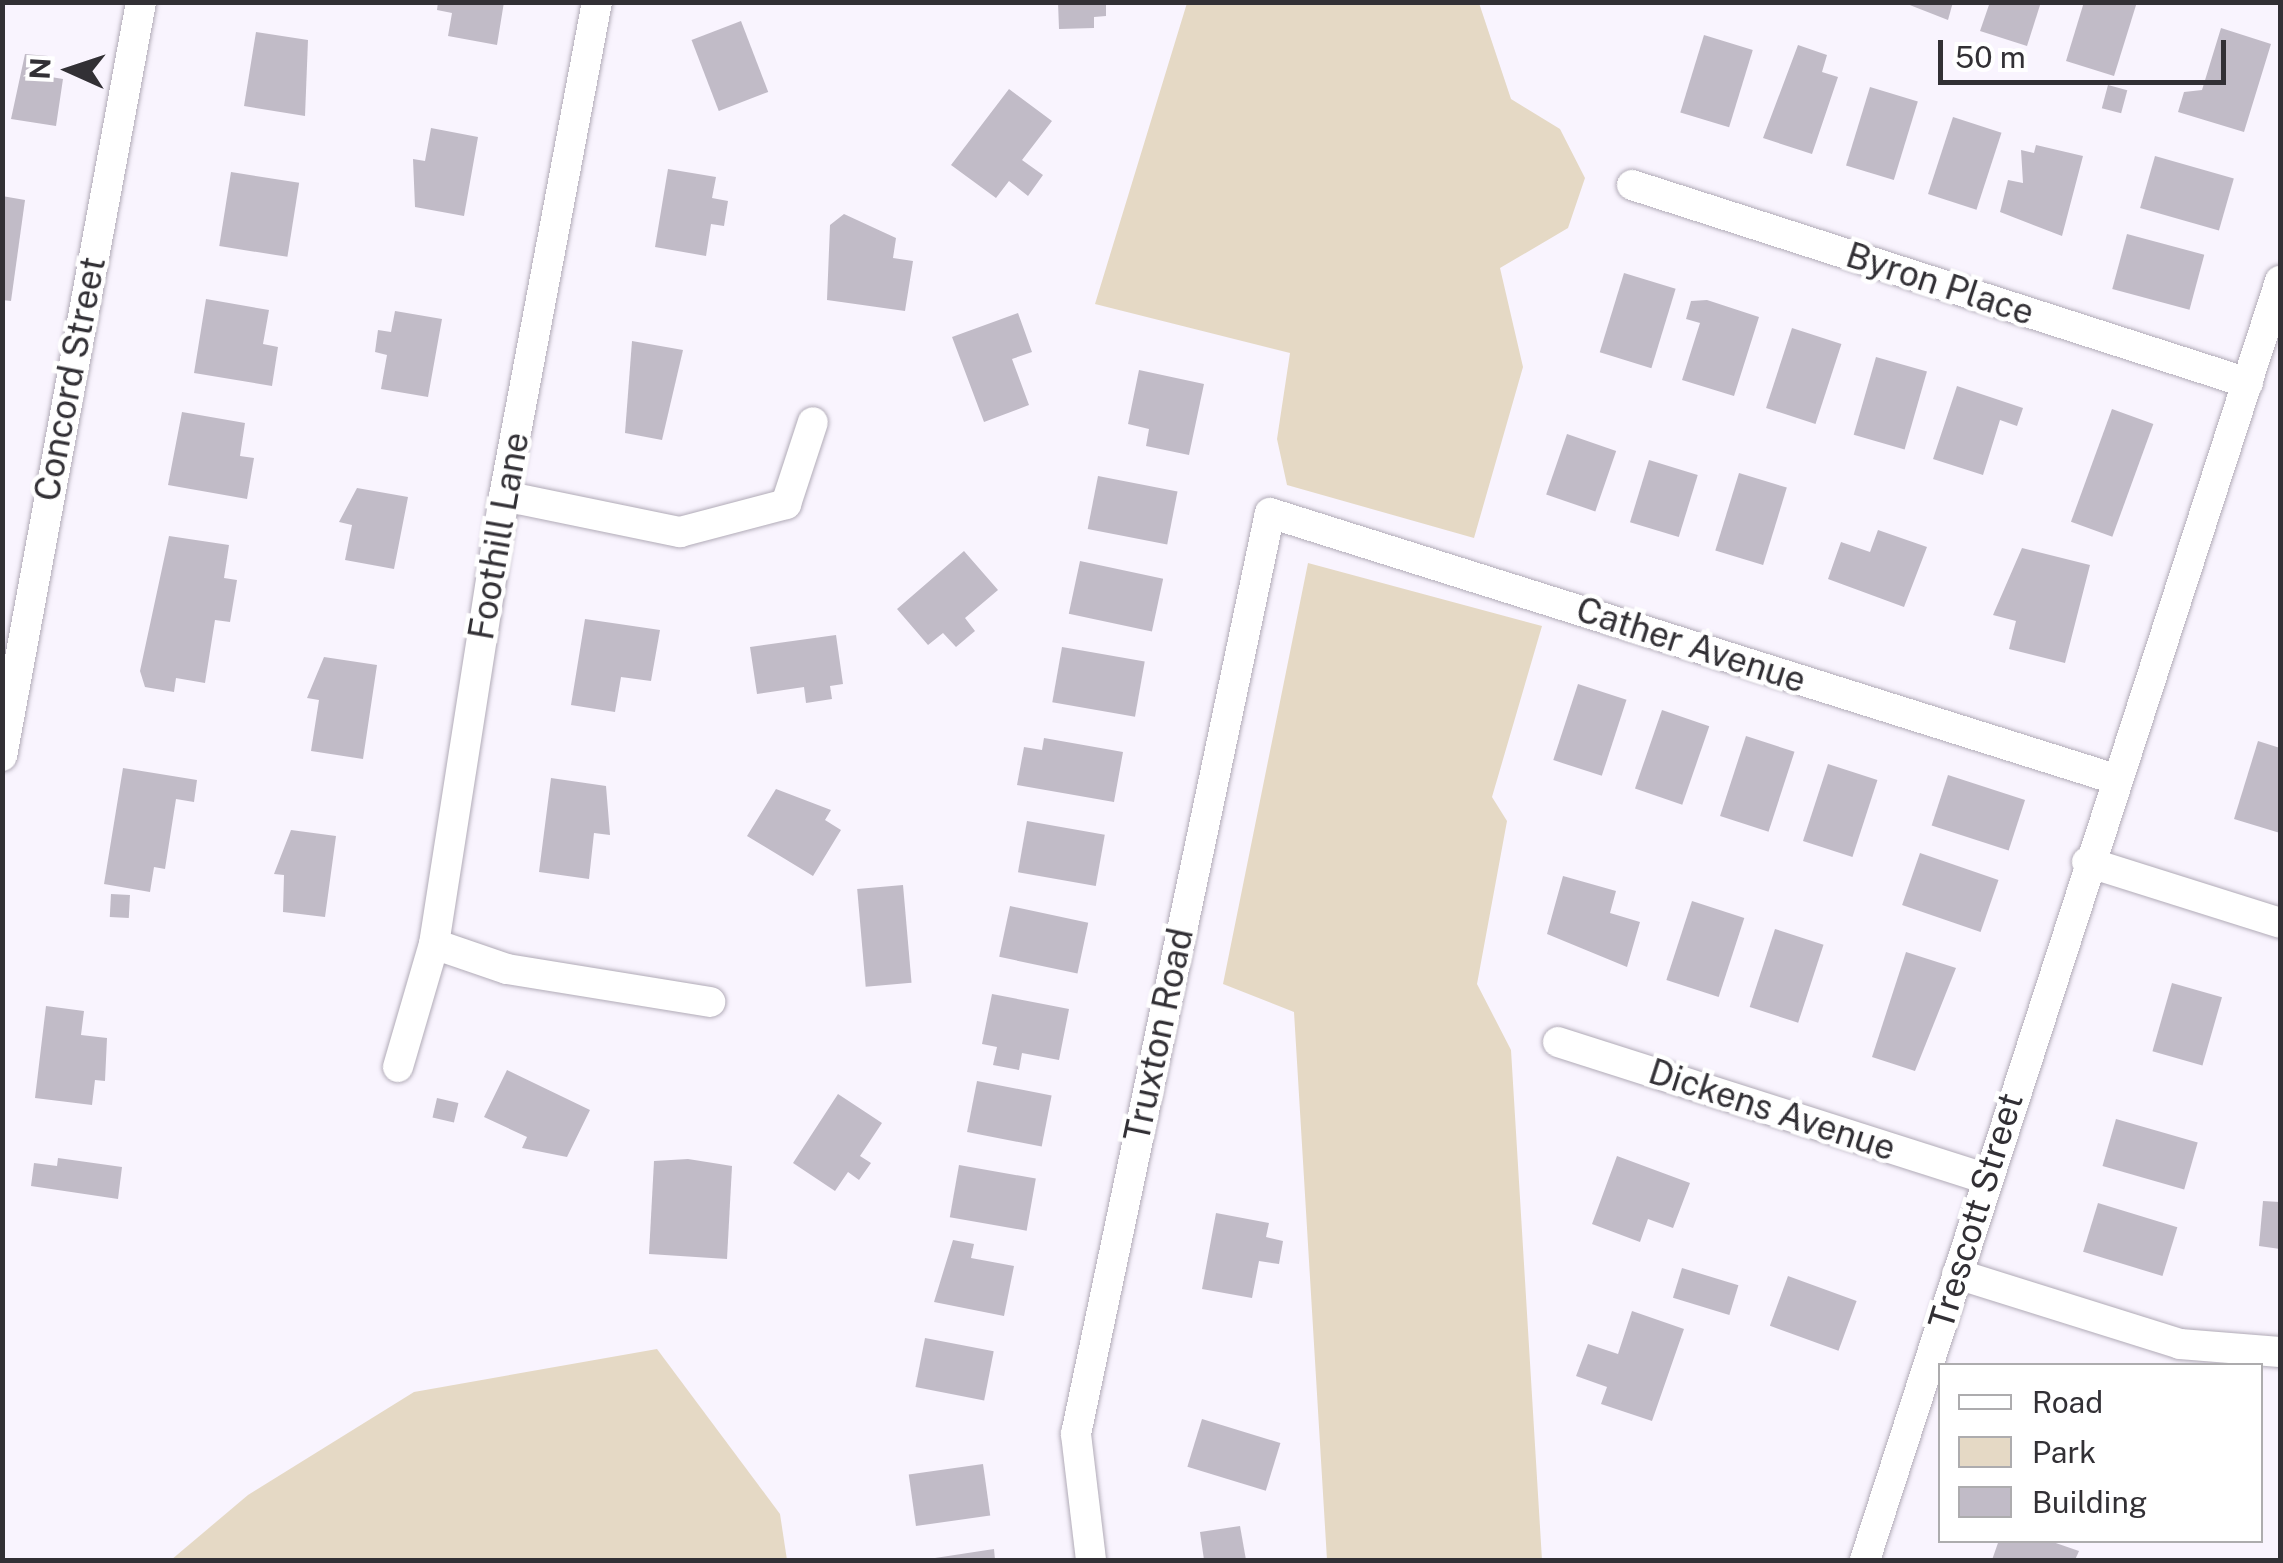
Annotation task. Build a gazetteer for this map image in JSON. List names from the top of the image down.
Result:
{
  "streets": {
    "street": [
      "Byron Place",
      "Concord Street",
      "Foothill Lane",
      "Cather Avenue",
      "Truxton Road",
      "Dickens Avenue",
      "Trescott Street"
    ]
  },
  "crossings": [
    ["Cather Avenue", "Truxton Road"],
    ["Cather Avenue", "Trescott Street"],
    ["Dickens Avenue", "Trescott Street"]
  ],
  "legend": ["Road", "Park", "Building"],
  "scale_bar": "50 m",
  "north": "left"
}
